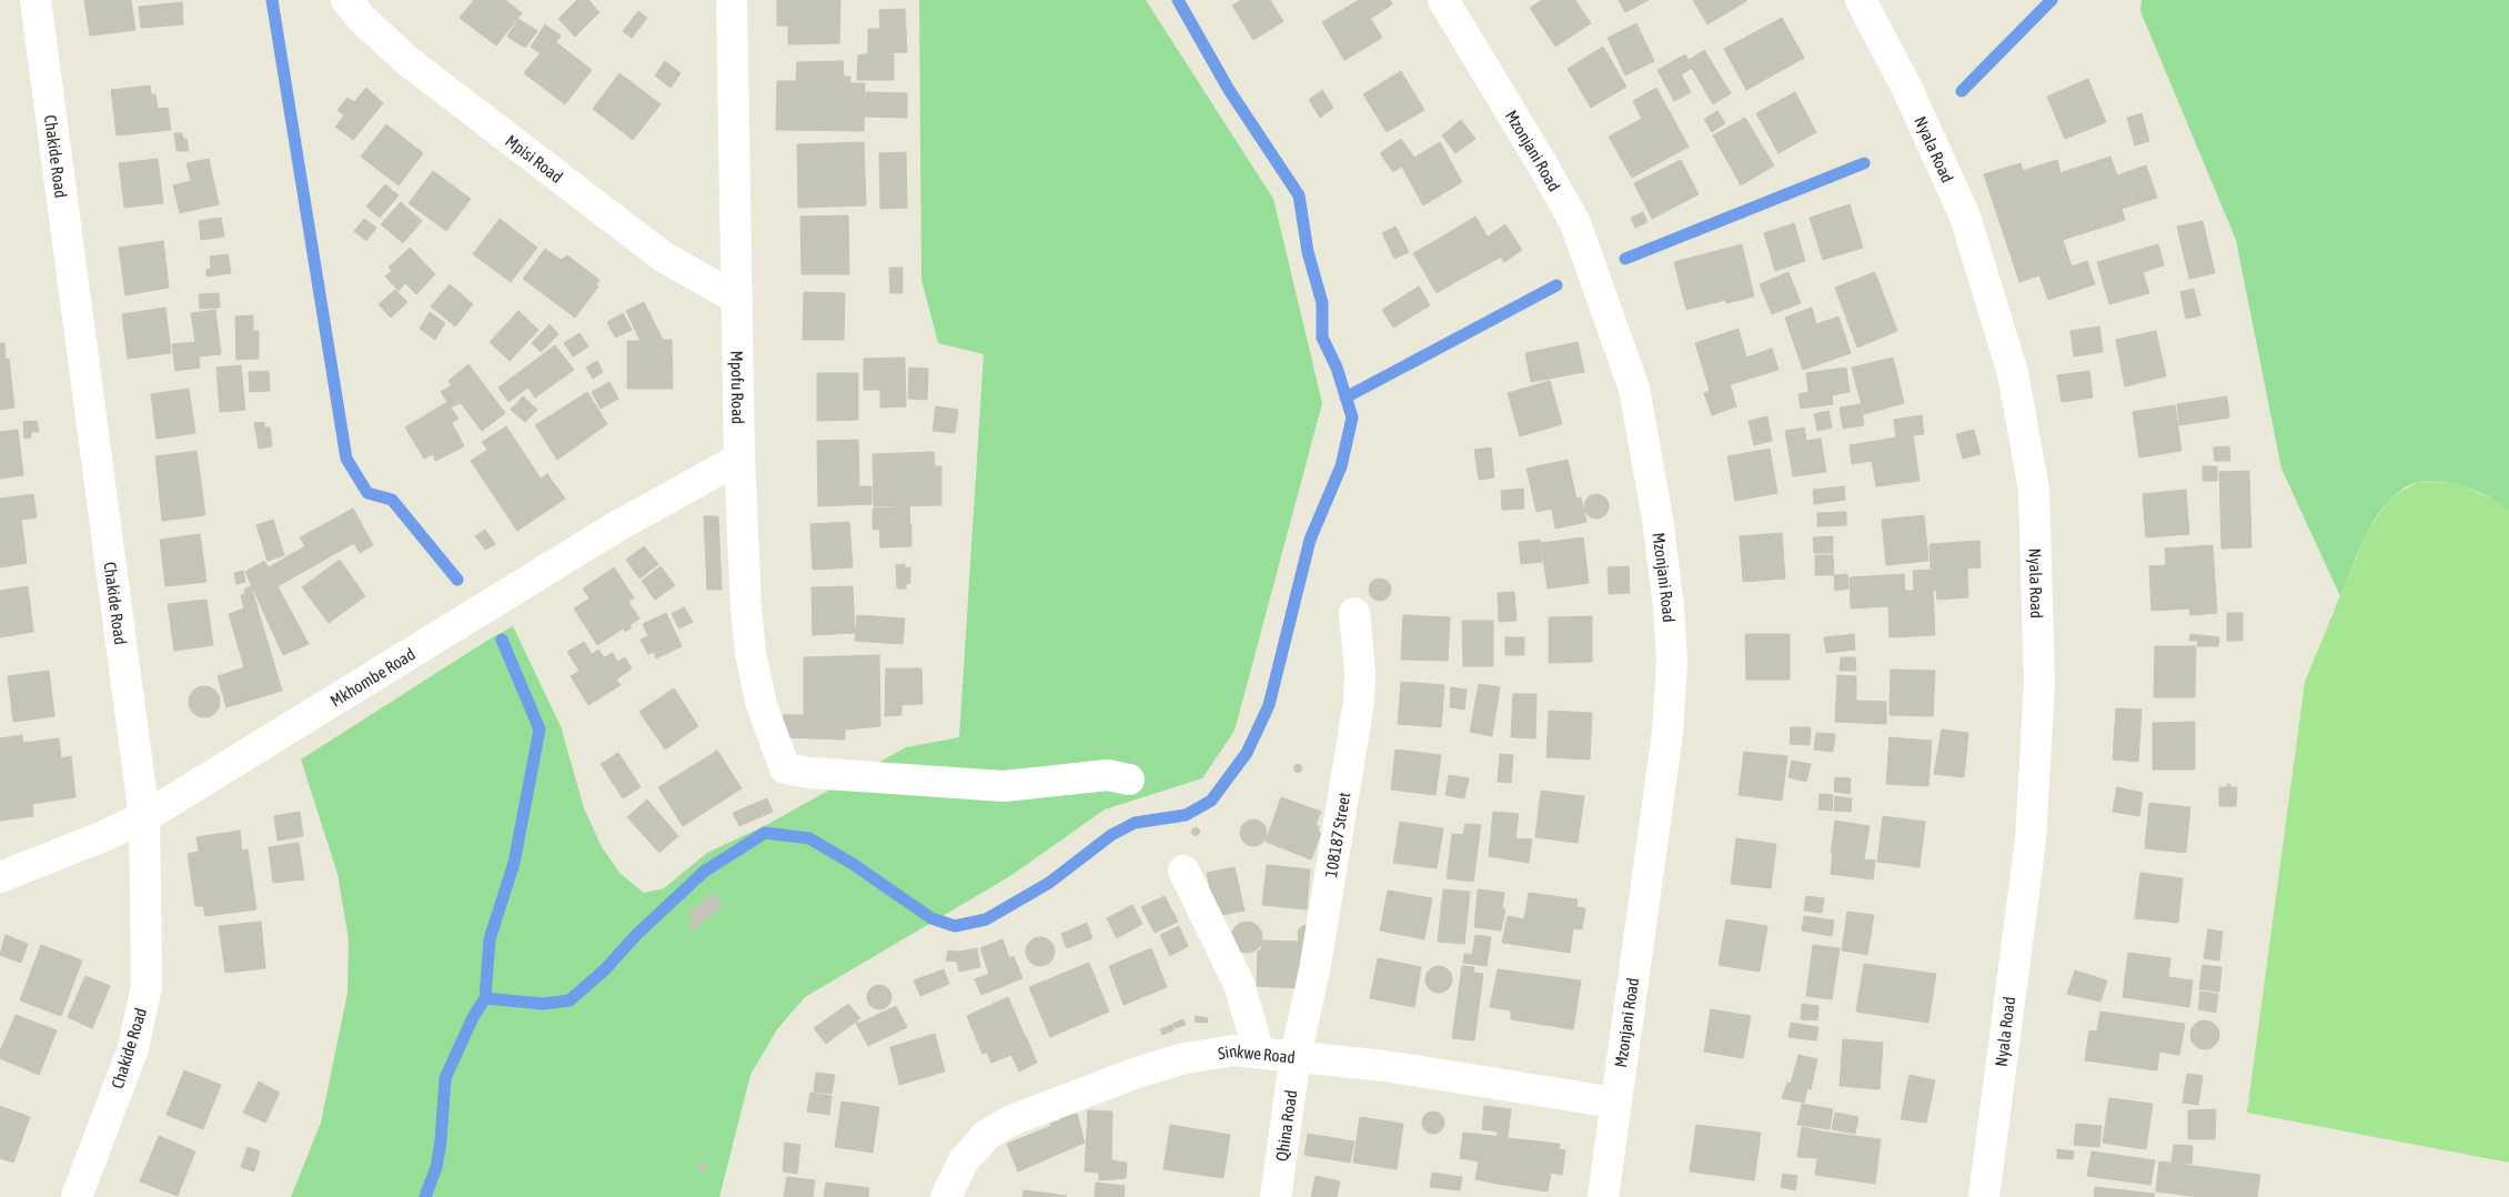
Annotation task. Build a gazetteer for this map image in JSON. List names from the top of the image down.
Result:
{
  "streets": {
    "street": [
      "Nyala Road",
      "Mzonjani Road",
      "Chakide Road",
      "Mpisi Road",
      "Mpofu Road",
      "Mkhombe Road",
      "108187 Street",
      "Sinkwe Road",
      "Qhina Road"
    ]
  },
  "crossings": [
    ["Mzonjani Road", "Sinkwe Road"],
    ["Chakide Road", "Mkhombe Road"],
    ["Mpisi Road", "Mpofu Road"],
    ["Mpofu Road", "Mkhombe Road"],
    ["108187 Street", "Sinkwe Road"],
    ["108187 Street", "Qhina Road"],
    ["Sinkwe Road", "Qhina Road"]
  ]
}
